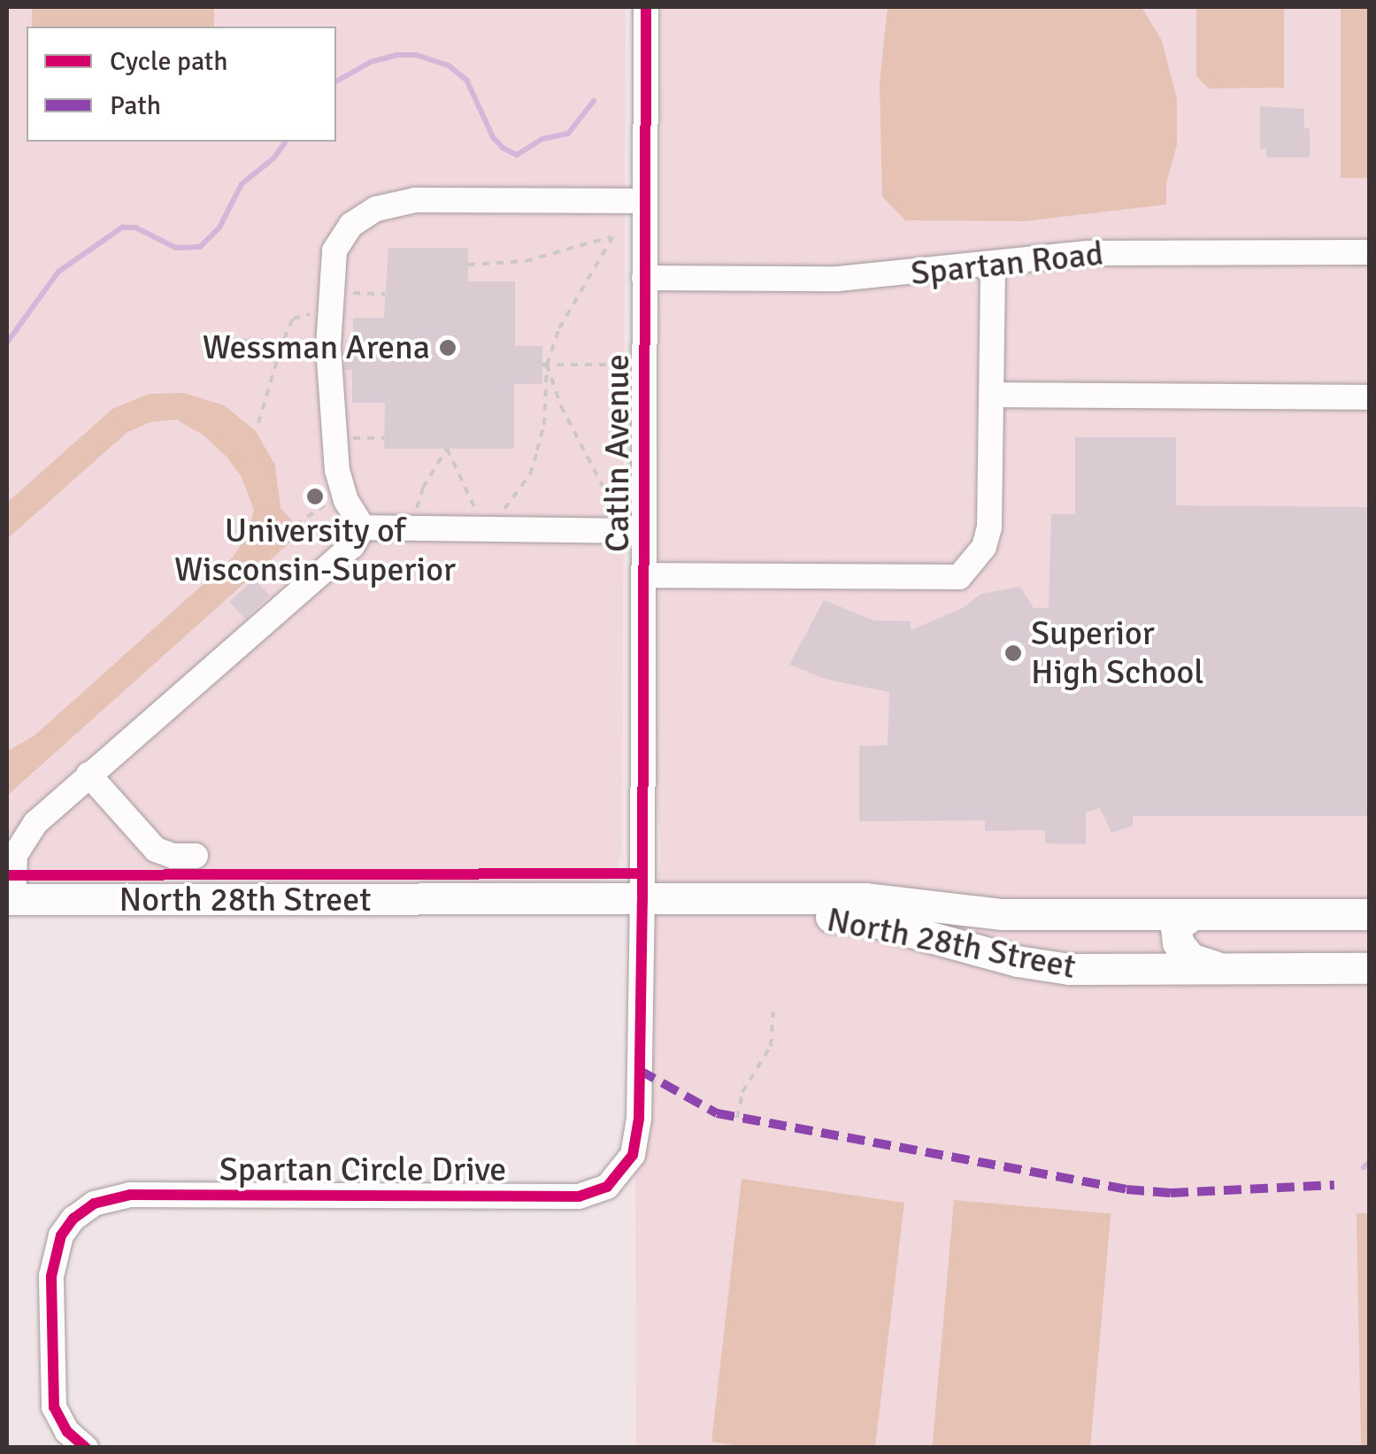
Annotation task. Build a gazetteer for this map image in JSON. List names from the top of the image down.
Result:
{
  "streets": {
    "main road": ["North 28th Street"],
    "street": ["Spartan Road", "Catlin Avenue", "Spartan Circle Drive"]
  },
  "crossings": [
    ["Spartan Road", "Catlin Avenue"],
    ["Catlin Avenue", "North 28th Street"],
    ["Catlin Avenue", "Spartan Circle Drive"],
    ["North 28th Street", "Spartan Circle Drive"]
  ],
  "places": ["Wessman Arena", "University of Wisconsin-Superior", "Superior High School"],
  "legend": ["Cycle path", "Path"]
}
